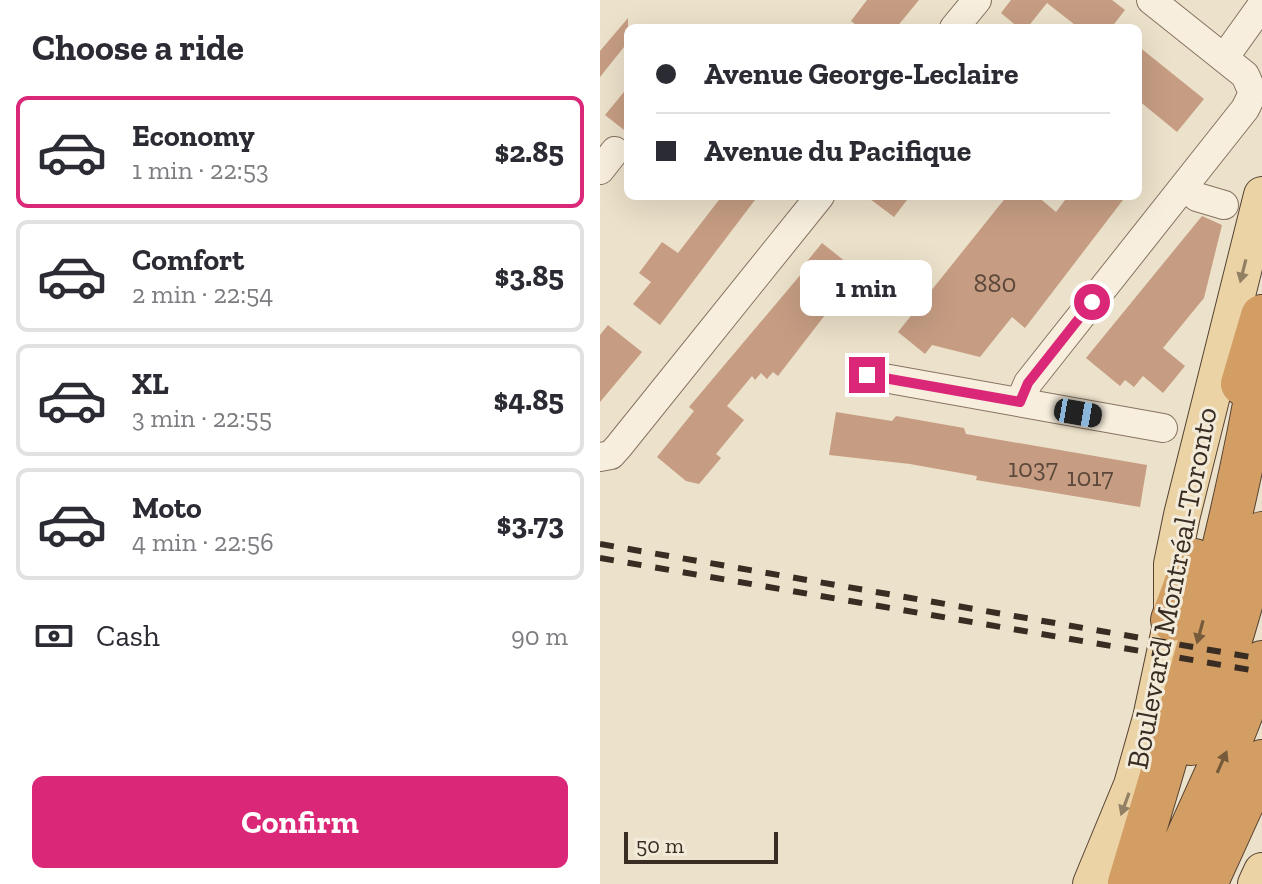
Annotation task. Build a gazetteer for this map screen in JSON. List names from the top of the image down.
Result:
{
  "streets": {
    "main road": ["Boulevard Montréal-Toronto"]
  },
  "one_way": ["Boulevard Montréal-Toronto"],
  "house_numbers": ["880", "1037", "1017"],
  "scale_bar": "50 m",
  "page": {
    "heading": "Choose a ride",
    "banner": ["Avenue George-Leclaire", "Avenue du Pacifique"],
    "list": [
      {
        "name": "Economy",
        "note": "1 min · 22:53",
        "value": "$2.85"
      },
      {
        "name": "Comfort",
        "note": "2 min · 22:54",
        "value": "$3.85"
      },
      {
        "name": "XL",
        "note": "3 min · 22:55",
        "value": "$4.85"
      },
      {
        "name": "Moto",
        "note": "4 min · 22:56",
        "value": "$3.73"
      }
    ],
    "bubble": "1 min",
    "pay": ["Cash", "90 m"],
    "buttons": "Confirm",
    "scale": "50 m"
  }
}
